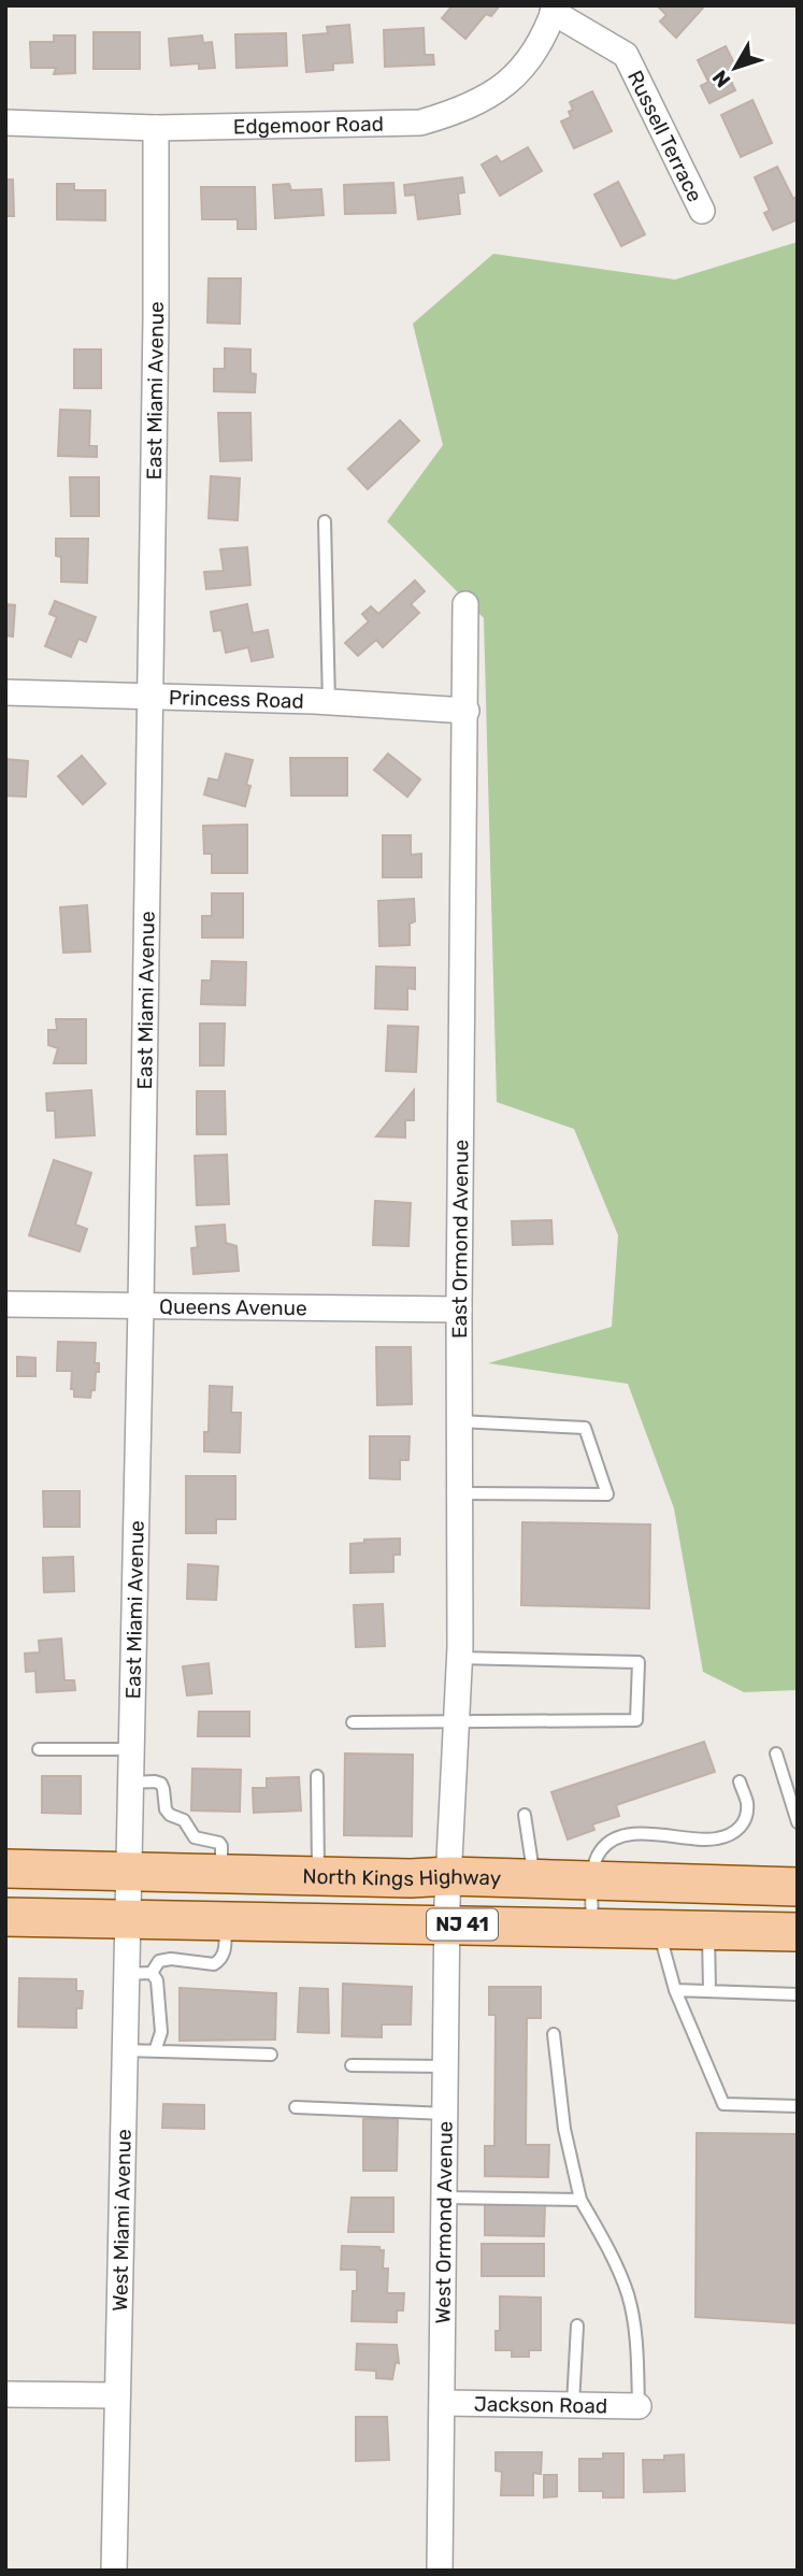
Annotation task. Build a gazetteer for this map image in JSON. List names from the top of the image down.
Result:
{
  "streets": {
    "main road": ["North Kings Highway", "NJ 41"],
    "street": [
      "Edgemoor Road",
      "Russell Terrace",
      "East Miami Avenue",
      "Princess Road",
      "East Ormond Avenue",
      "Queens Avenue",
      "West Miami Avenue",
      "West Ormond Avenue",
      "Jackson Road"
    ]
  },
  "crossings": [
    ["Edgemoor Road", "Russell Terrace"],
    ["Edgemoor Road", "East Miami Avenue"],
    ["East Miami Avenue", "Princess Road"],
    ["East Miami Avenue", "Queens Avenue"],
    ["East Miami Avenue", "North Kings Highway"],
    ["East Miami Avenue", "West Miami Avenue"],
    ["Princess Road", "East Ormond Avenue"],
    ["East Ormond Avenue", "Queens Avenue"],
    ["East Ormond Avenue", "North Kings Highway"],
    ["East Ormond Avenue", "West Ormond Avenue"],
    ["North Kings Highway", "West Miami Avenue"],
    ["North Kings Highway", "West Ormond Avenue"],
    ["NJ 41", "West Miami Avenue"],
    ["NJ 41", "West Ormond Avenue"],
    ["West Ormond Avenue", "Jackson Road"]
  ],
  "north": "bottom left"
}
